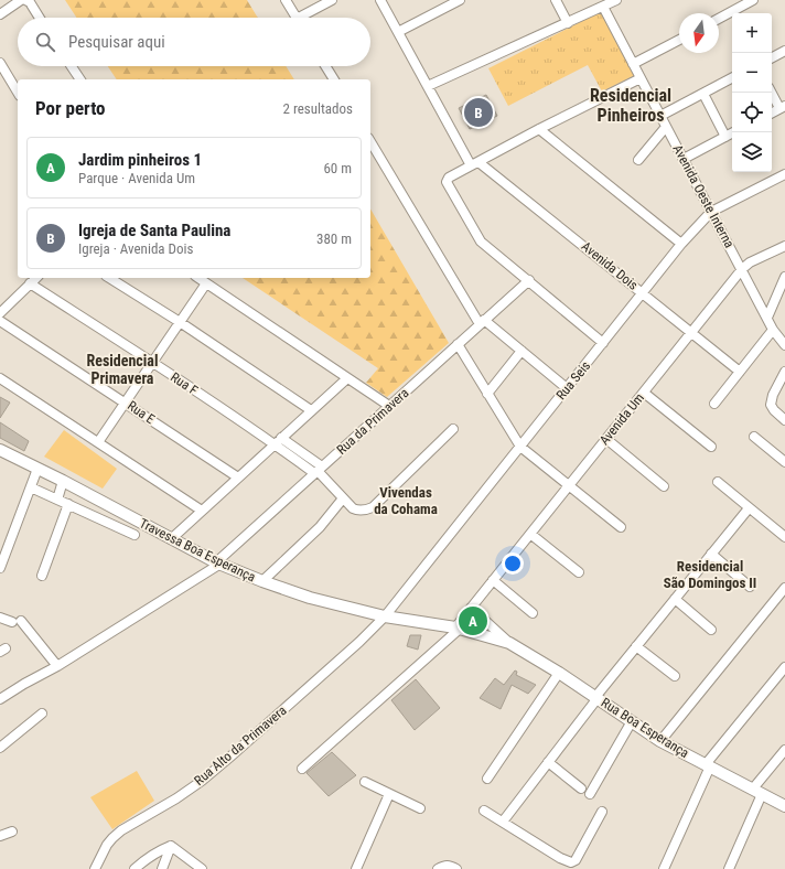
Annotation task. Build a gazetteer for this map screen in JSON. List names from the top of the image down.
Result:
{
  "streets": {
    "main road": ["Travessa Boa Esperança", "Rua Boa Esperança"],
    "street": [
      "Avenida Oeste Interna",
      "Avenida Dois",
      "Rua Seis",
      "Rua F",
      "Rua E",
      "Avenida Um",
      "Rua da Primavera",
      "Rua Alto da Primavera"
    ]
  },
  "crossings": [
    ["Avenida Oeste Interna", "Rua Seis"],
    ["Avenida Oeste Interna", "Avenida Um"],
    ["Avenida Dois", "Rua Seis"],
    ["Avenida Dois", "Avenida Um"],
    ["Rua Seis", "Travessa Boa Esperança"],
    ["Rua Seis", "Rua Alto da Primavera"],
    ["Rua F", "Rua da Primavera"],
    ["Avenida Um", "Travessa Boa Esperança"],
    ["Rua da Primavera", "Travessa Boa Esperança"],
    ["Travessa Boa Esperança", "Rua Boa Esperança"],
    ["Travessa Boa Esperança", "Rua Alto da Primavera"]
  ],
  "districts": [
    "Residencial Pinheiros",
    "Residencial Primavera",
    "Vivendas da Cohama",
    "Residencial São Domingos II"
  ],
  "north": "bottom",
  "page": {
    "map_buttons": ["+", "−"],
    "search": "Pesquisar aqui",
    "heading": ["Por perto", "2 resultados"],
    "pins": ["B", "A"],
    "list": [
      {
        "mark": "A",
        "name": "Jardim pinheiros 1",
        "note": "Parque · Avenida Um",
        "value": "60 m"
      },
      {
        "mark": "B",
        "name": "Igreja de Santa Paulina",
        "note": "Igreja · Avenida Dois",
        "value": "380 m"
      }
    ]
  }
}
